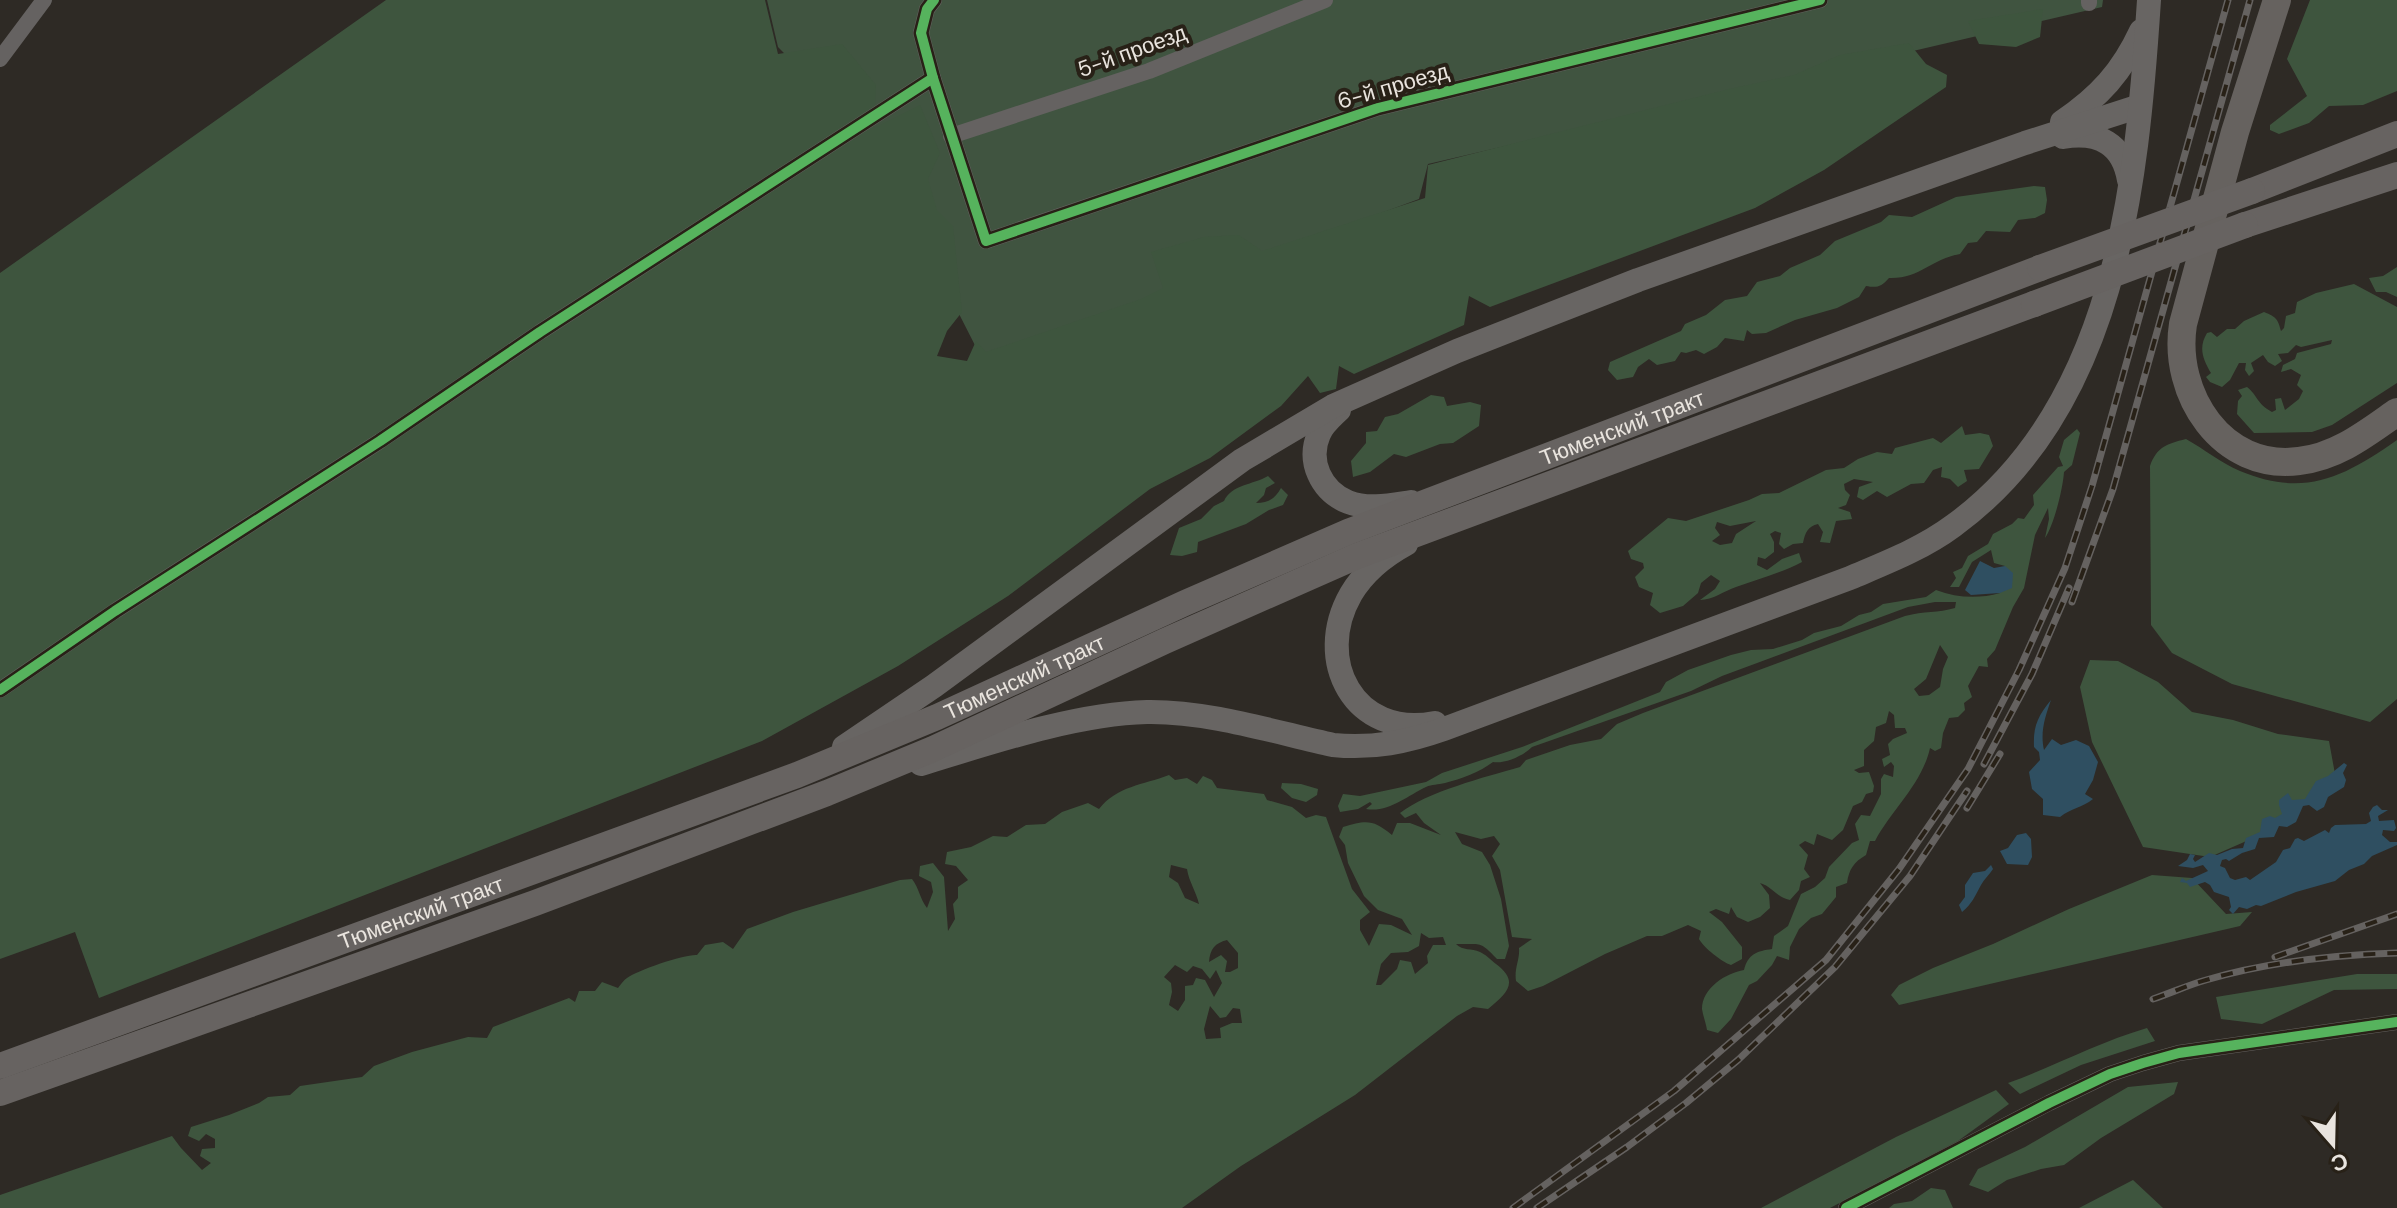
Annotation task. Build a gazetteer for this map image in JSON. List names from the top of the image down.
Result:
{
  "streets": {
    "main road": ["Тюменский тракт"],
    "street": ["5-й проезд", "6-й проезд"]
  },
  "crossings": [
    ["5-й проезд", "6-й проезд"]
  ],
  "north": "bottom"
}
